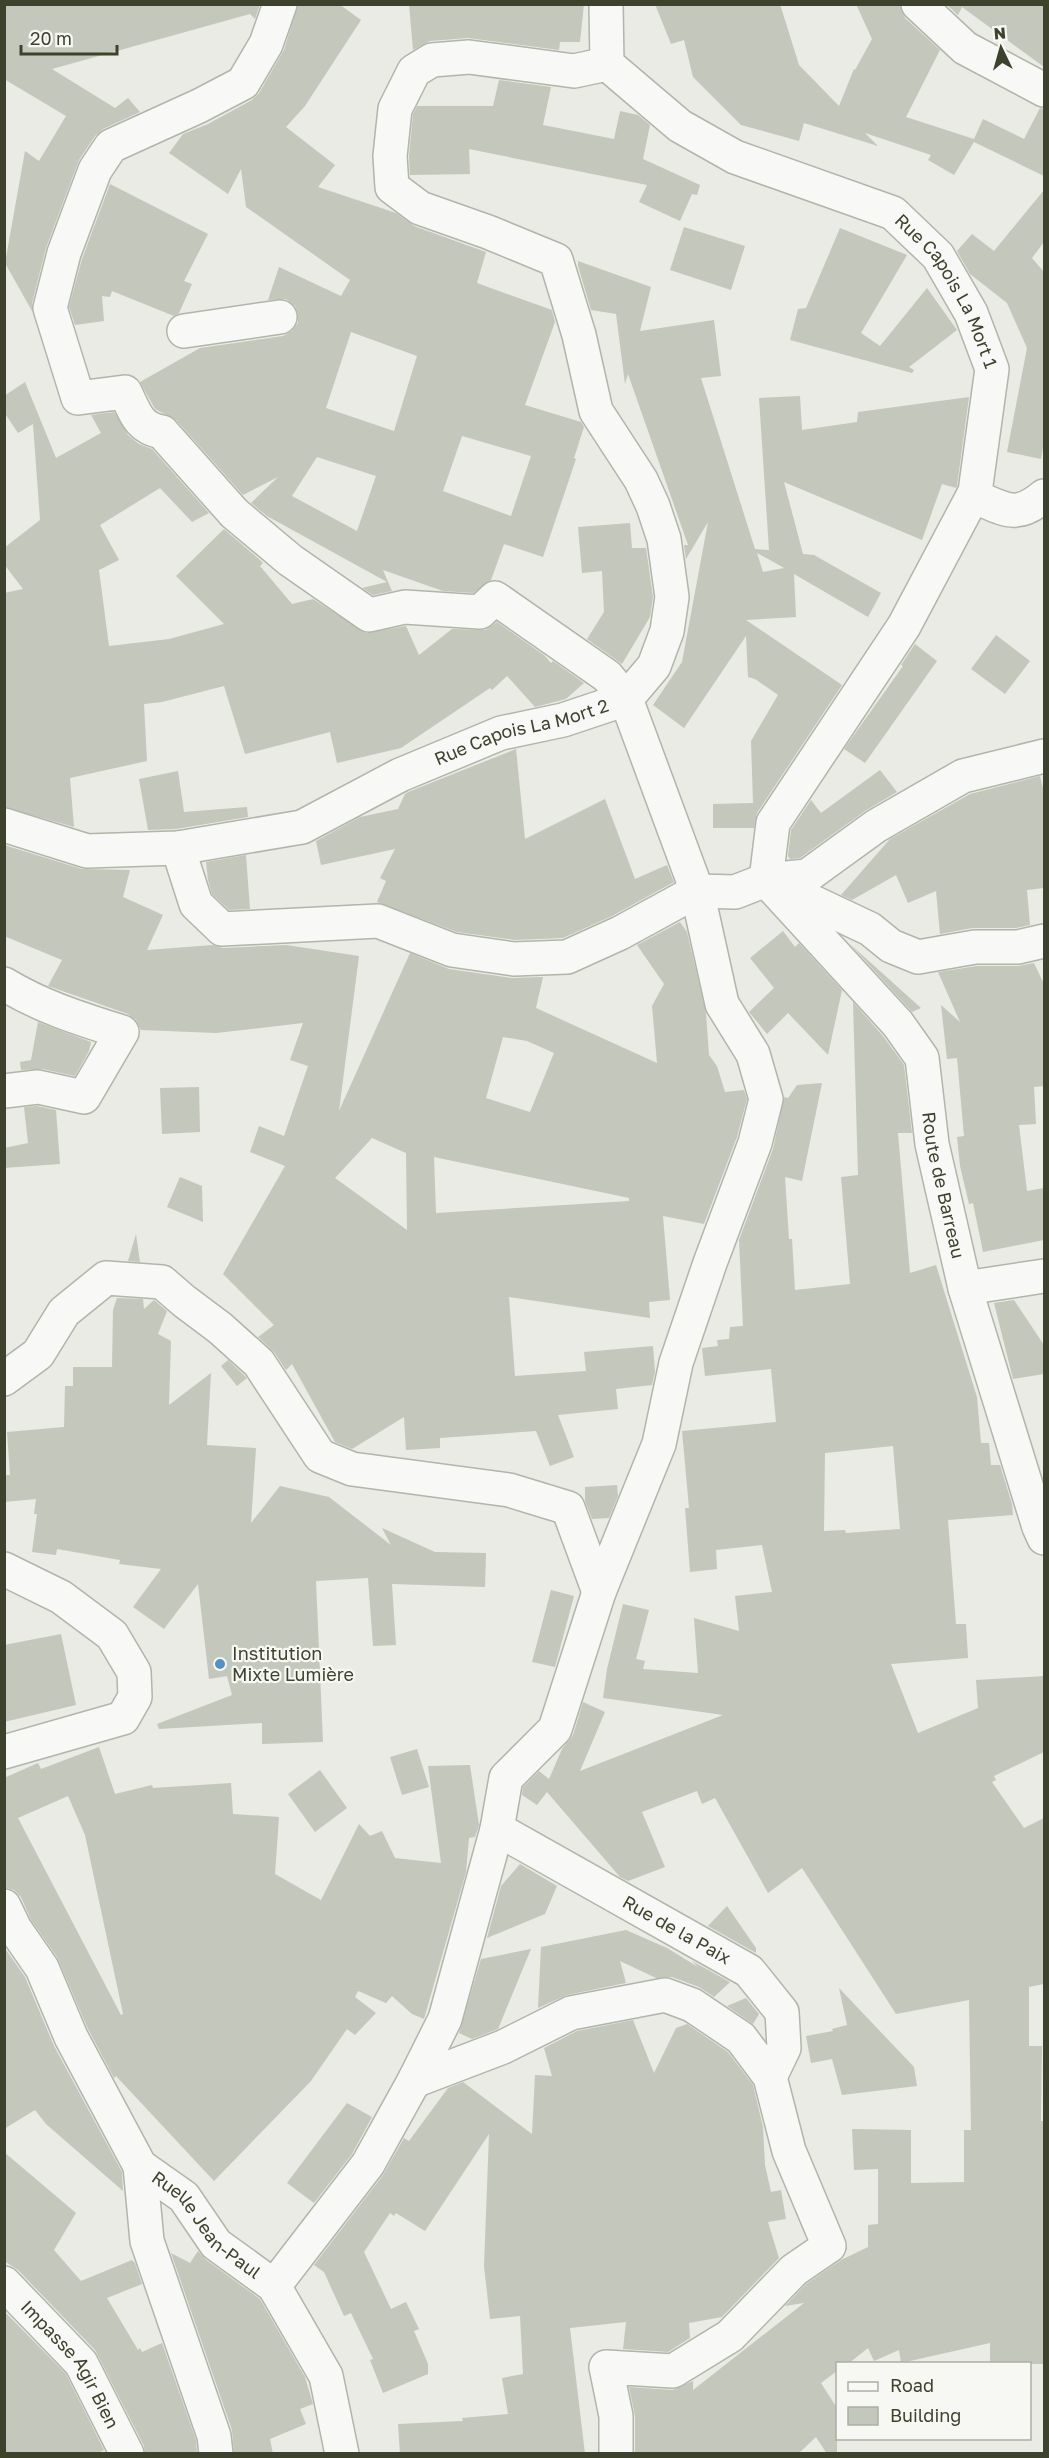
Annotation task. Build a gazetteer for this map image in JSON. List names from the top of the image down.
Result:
{
  "streets": {
    "street": [
      "Rue Capois La Mort 1",
      "Rue Capois La Mort 2",
      "Route de Barreau",
      "Rue de la Paix",
      "Ruelle Jean-Paul",
      "Impasse Agir Bien"
    ]
  },
  "crossings": [
    ["Rue Capois La Mort 1", "Rue Capois La Mort 2"],
    ["Rue Capois La Mort 1", "Route de Barreau"]
  ],
  "places": ["Institution Mixte Lumière"],
  "legend": ["Road", "Building"],
  "scale_bar": "20 m",
  "north": "top"
}
